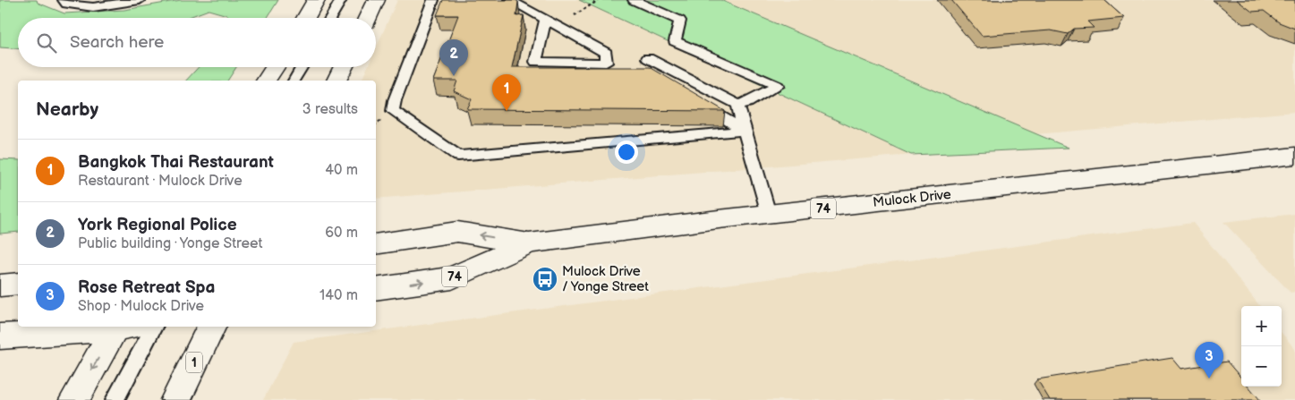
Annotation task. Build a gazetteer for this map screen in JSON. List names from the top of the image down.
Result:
{
  "streets": {
    "main road": ["Mulock Drive", "74", "1"]
  },
  "places": {
    "bus stop": ["Mulock Drive / Yonge Street"]
  },
  "page": {
    "search": "Search here",
    "pins": ["2", "1", "3"],
    "heading": ["Nearby", "3 results"],
    "list": [
      {
        "mark": "1",
        "name": "Bangkok Thai Restaurant",
        "note": "Restaurant · Mulock Drive",
        "value": "40 m"
      },
      {
        "mark": "2",
        "name": "York Regional Police",
        "note": "Public building · Yonge Street",
        "value": "60 m"
      },
      {
        "mark": "3",
        "name": "Rose Retreat Spa",
        "note": "Shop · Mulock Drive",
        "value": "140 m"
      }
    ],
    "map_buttons": ["+", "−"]
  }
}
